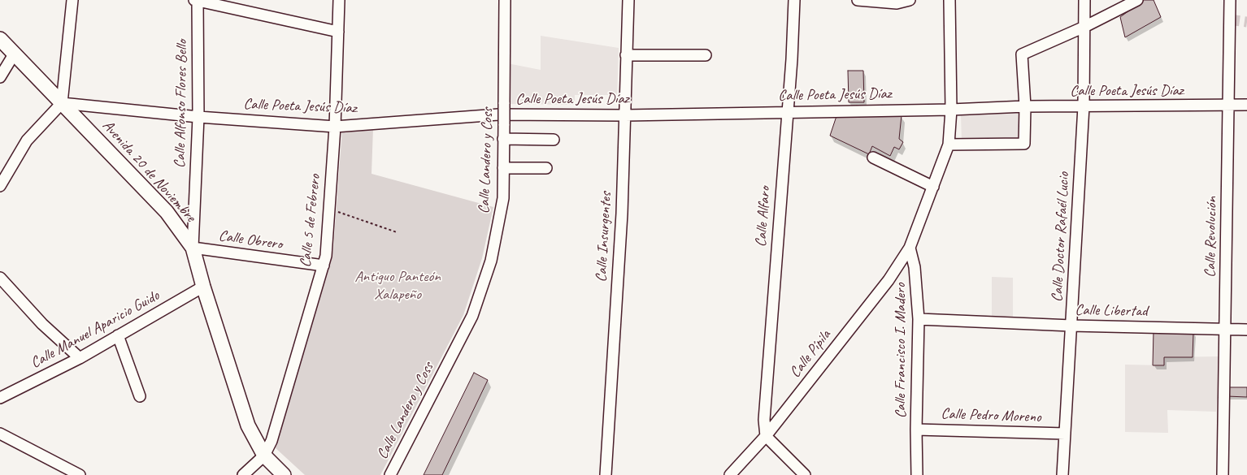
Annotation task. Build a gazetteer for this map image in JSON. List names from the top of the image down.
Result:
{
  "streets": {
    "main road": ["Avenida 20 de Noviembre"],
    "street": [
      "Calle Poeta Jesús Díaz",
      "Calle Alfonso Flores Bello",
      "Calle Landero y Coss",
      "Calle Alfaro",
      "Calle 5 de Febrero",
      "Calle Insurgentes",
      "Calle Doctor Rafaél Lucio",
      "Calle Revolución",
      "Calle Obrero",
      "Calle Libertad",
      "Calle Manuel Aparicio Guido",
      "Calle Francisco I. Madero",
      "Calle Pípila",
      "Calle Pedro Moreno"
    ]
  },
  "crossings": [
    ["Calle Poeta Jesús Díaz", "Calle Alfonso Flores Bello"],
    ["Calle Poeta Jesús Díaz", "Avenida 20 de Noviembre"],
    ["Calle Poeta Jesús Díaz", "Calle Alfaro"],
    ["Calle Poeta Jesús Díaz", "Calle 5 de Febrero"],
    ["Calle Poeta Jesús Díaz", "Calle Insurgentes"],
    ["Calle Poeta Jesús Díaz", "Calle Doctor Rafaél Lucio"],
    ["Calle Poeta Jesús Díaz", "Calle Revolución"],
    ["Calle Alfonso Flores Bello", "Avenida 20 de Noviembre"],
    ["Calle Alfonso Flores Bello", "Calle Obrero"],
    ["Avenida 20 de Noviembre", "Calle 5 de Febrero"],
    ["Avenida 20 de Noviembre", "Calle Obrero"],
    ["Avenida 20 de Noviembre", "Calle Manuel Aparicio Guido"],
    ["Calle Alfaro", "Calle Pípila"],
    ["Calle 5 de Febrero", "Calle Obrero"],
    ["Calle Doctor Rafaél Lucio", "Calle Libertad"],
    ["Calle Doctor Rafaél Lucio", "Calle Pedro Moreno"],
    ["Calle Revolución", "Calle Libertad"],
    ["Calle Libertad", "Calle Francisco I. Madero"],
    ["Calle Francisco I. Madero", "Calle Pípila"],
    ["Calle Francisco I. Madero", "Calle Pedro Moreno"]
  ],
  "parks": ["Antiguo Panteón Xalapeño"]
}
